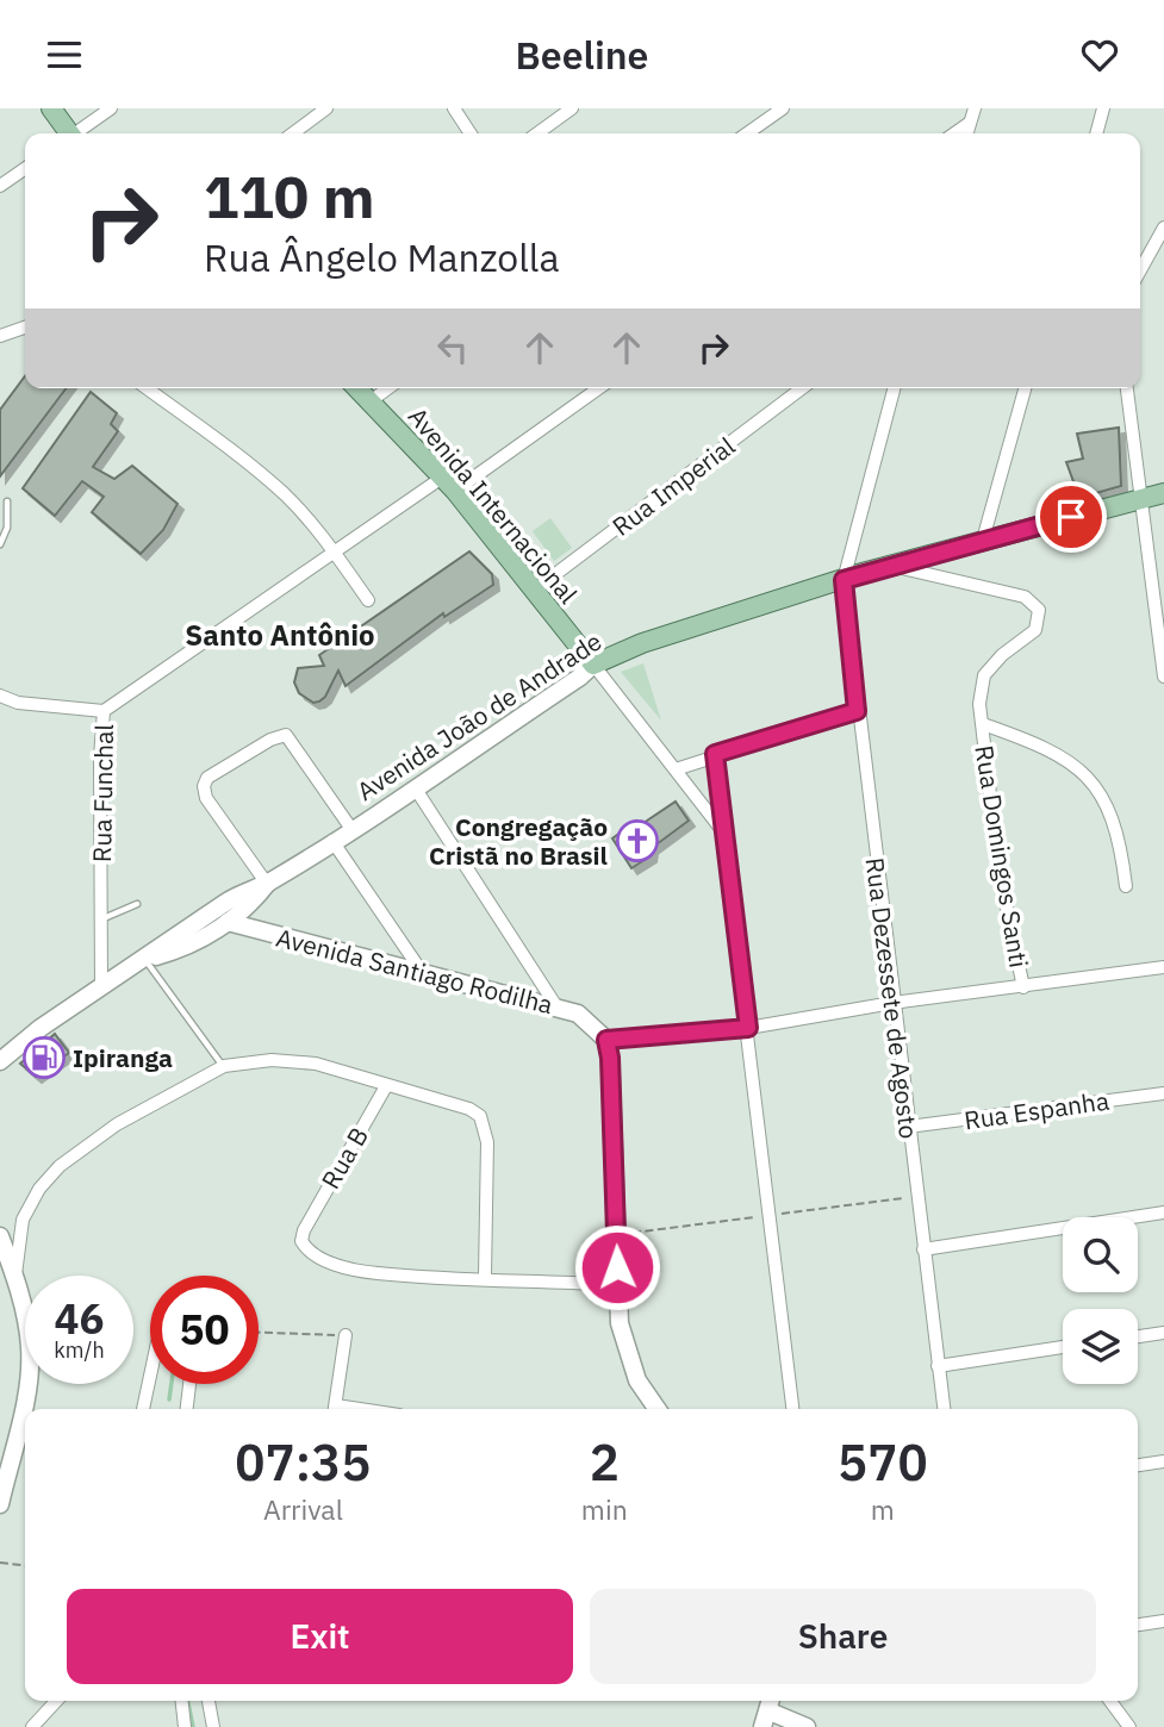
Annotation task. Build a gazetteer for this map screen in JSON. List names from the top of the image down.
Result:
{
  "streets": {
    "main road": ["Avenida Internacional", "Avenida João de Andrade", "Avenida Santiago Rodilha"],
    "street": [
      "Rua Imperial",
      "Rua Funchal",
      "Rua Domingos Santi",
      "Rua Dezessete de Agosto",
      "Rua Espanha",
      "Rua B"
    ]
  },
  "crossings": [
    ["Rua Imperial", "Avenida Internacional"],
    ["Avenida Internacional", "Avenida João de Andrade"],
    ["Avenida Internacional", "Rua Funchal"],
    ["Avenida João de Andrade", "Rua Funchal"],
    ["Avenida João de Andrade", "Rua Domingos Santi"],
    ["Avenida João de Andrade", "Avenida Santiago Rodilha"],
    ["Avenida João de Andrade", "Rua Dezessete de Agosto"],
    ["Rua Dezessete de Agosto", "Rua Espanha"]
  ],
  "districts": ["Santo Antônio"],
  "places": {
    "church": ["Congregação Cristã no Brasil"],
    "fuel station": ["Ipiranga"]
  },
  "page": {
    "header": "Beeline",
    "turn": ["110 m", "Rua Ângelo Manzolla"],
    "speed": "46 km/h",
    "limit": "50",
    "eta": [
      "07:35",
      "Arrival",
      "2",
      "min",
      "570",
      "m"
    ],
    "buttons": ["Exit", "Share"]
  }
}
